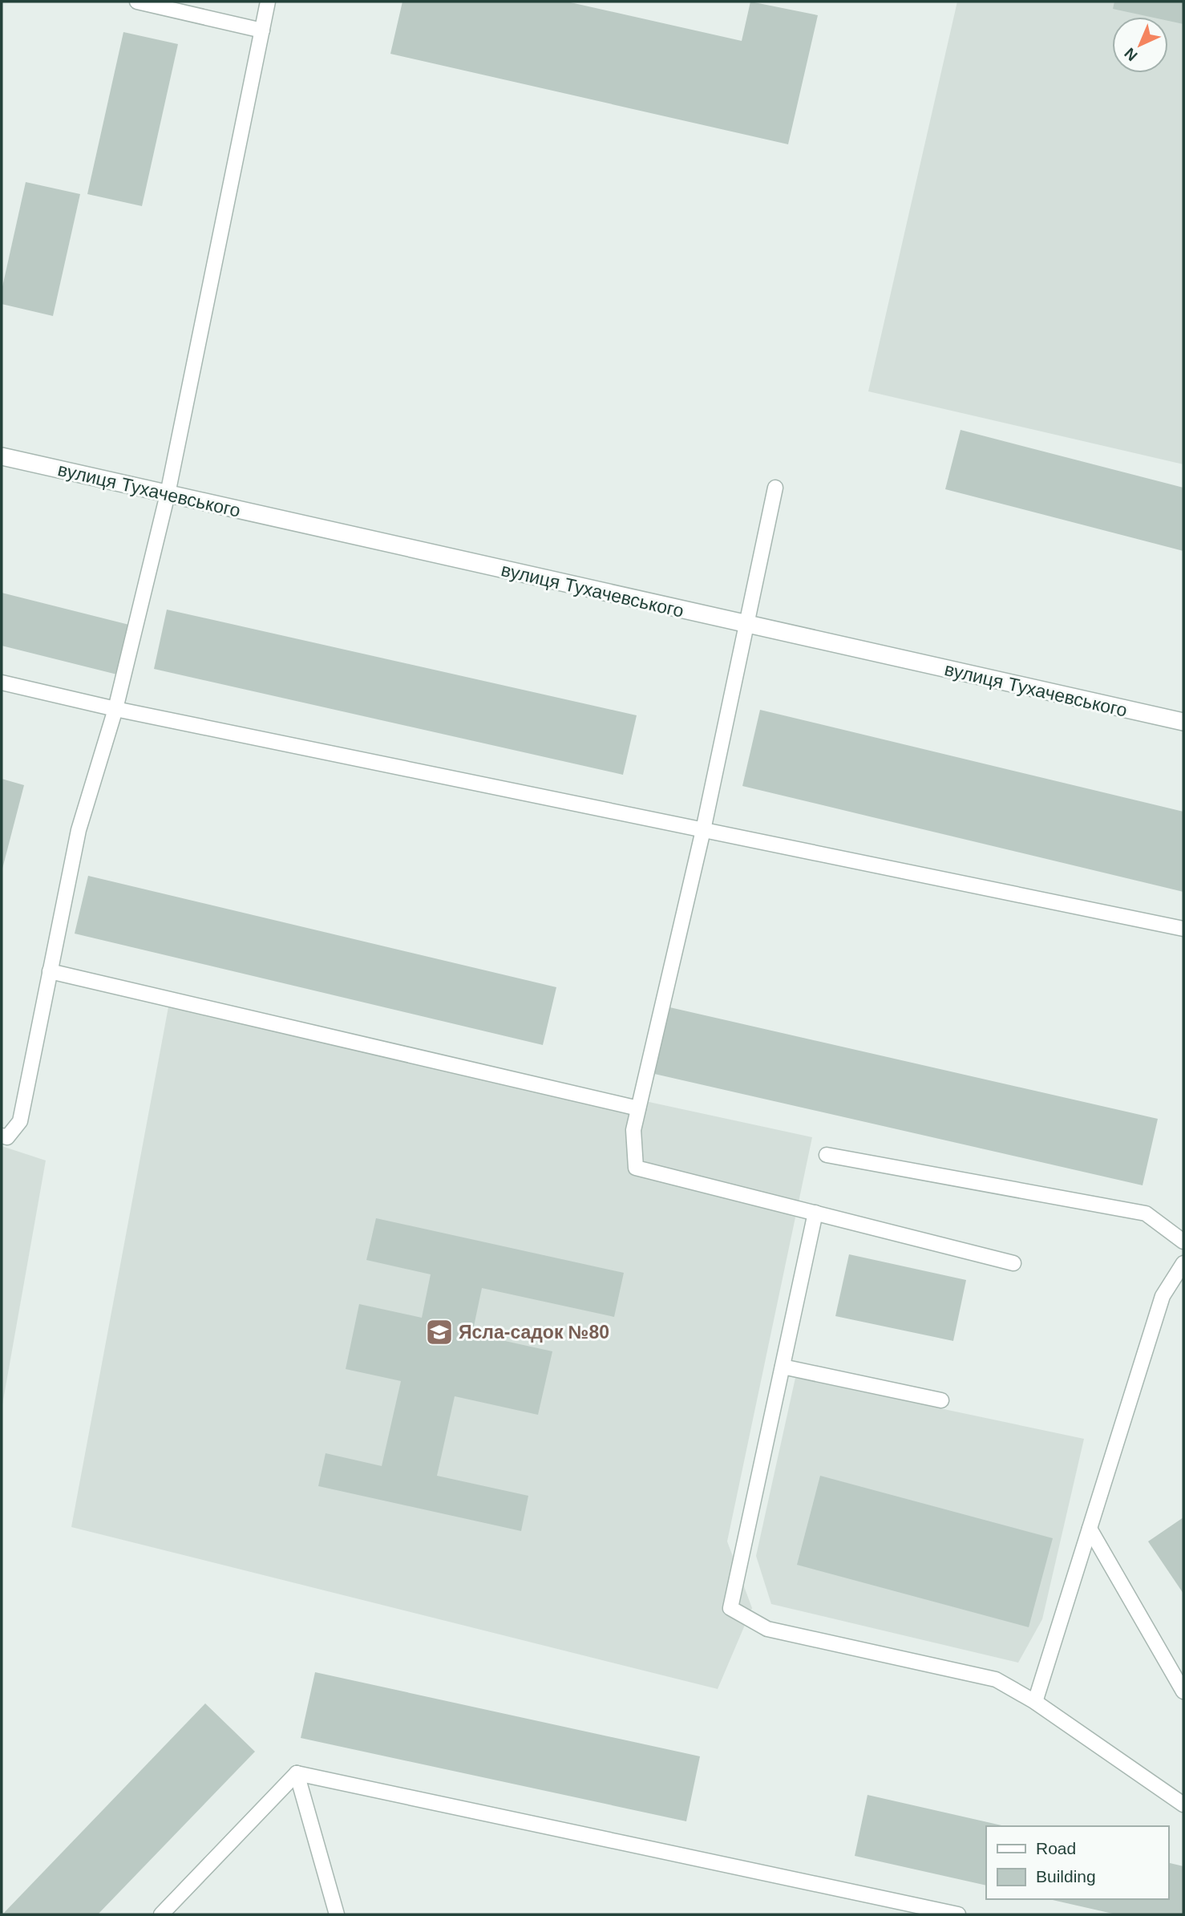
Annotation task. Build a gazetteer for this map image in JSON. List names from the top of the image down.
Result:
{
  "streets": {
    "street": ["вулиця Тухачевського"]
  },
  "places": {
    "school or university": ["Ясла-садок №80"]
  },
  "legend": ["Road", "Building"],
  "north": "bottom left"
}
